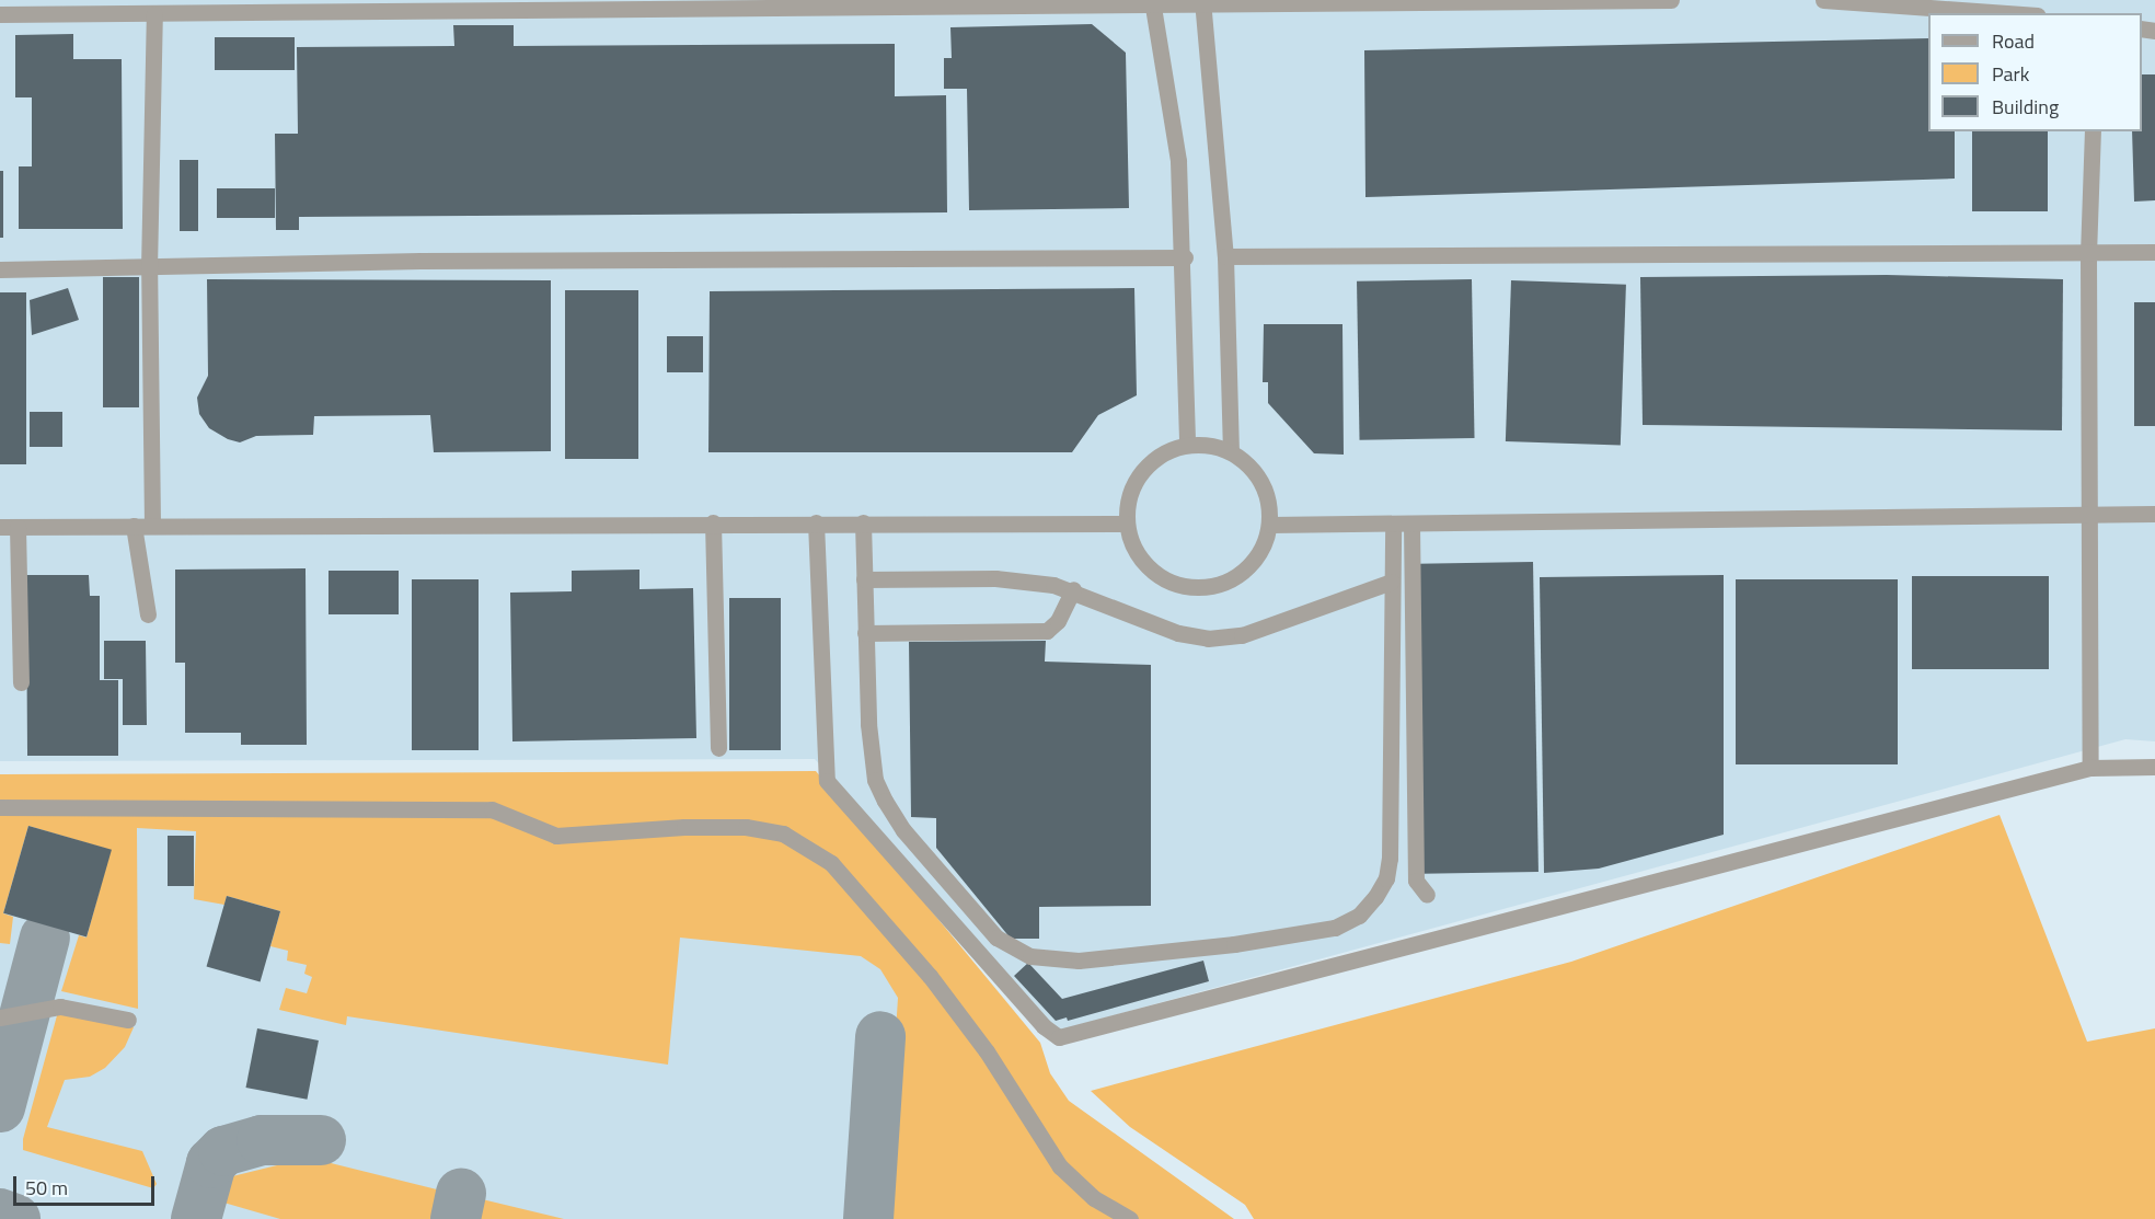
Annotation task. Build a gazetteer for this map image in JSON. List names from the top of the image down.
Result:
{
  "legend": ["Road", "Park", "Building"],
  "scale_bar": "50 m"
}
